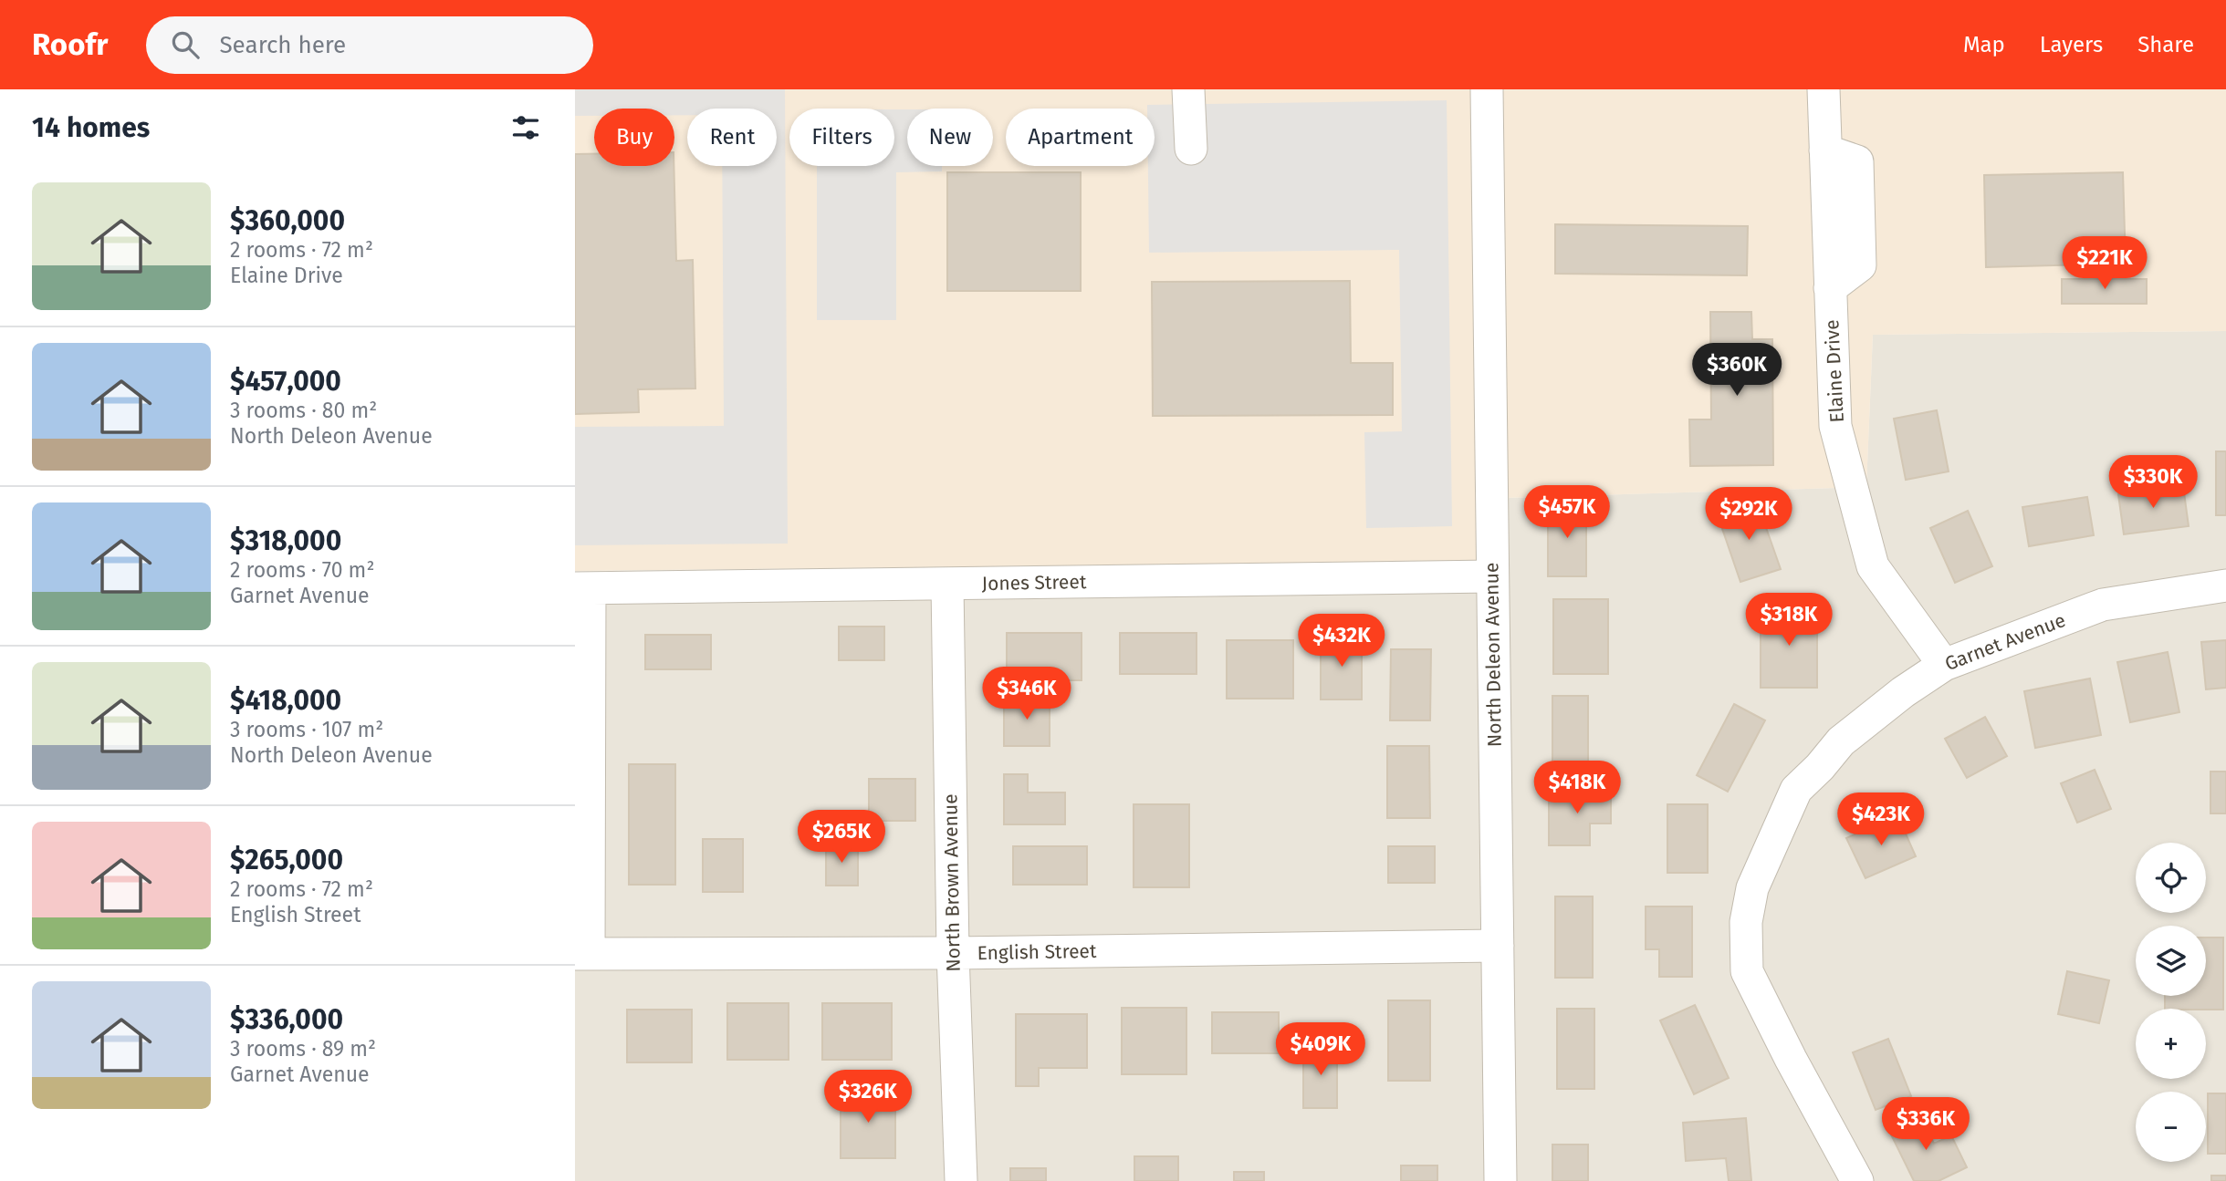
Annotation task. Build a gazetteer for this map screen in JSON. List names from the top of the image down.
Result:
{
  "streets": {
    "street": [
      "Elaine Drive",
      "Jones Street",
      "Garnet Avenue",
      "North Deleon Avenue",
      "North Brown Avenue",
      "English Street"
    ]
  },
  "crossings": [
    ["Elaine Drive", "Garnet Avenue"],
    ["Jones Street", "North Deleon Avenue"],
    ["Jones Street", "North Brown Avenue"],
    ["North Deleon Avenue", "English Street"],
    ["North Brown Avenue", "English Street"]
  ],
  "page": {
    "header": "Roofr",
    "search": "Search here",
    "nav": ["Map", "Layers", "Share"],
    "heading": "14 homes",
    "chip": [
      "Buy",
      "Rent",
      "Filters",
      "New",
      "Apartment"
    ],
    "list": [
      {
        "name": "$360,000",
        "note": "2 rooms · 72 m² · Elaine Drive"
      },
      {
        "name": "$457,000",
        "note": "3 rooms · 80 m² · North Deleon Avenue"
      },
      {
        "name": "$318,000",
        "note": "2 rooms · 70 m² · Garnet Avenue"
      },
      {
        "name": "$418,000",
        "note": "3 rooms · 107 m² · North Deleon Avenue"
      },
      {
        "name": "$265,000",
        "note": "2 rooms · 72 m² · English Street"
      },
      {
        "name": "$336,000",
        "note": "3 rooms · 89 m² · Garnet Avenue"
      }
    ],
    "price": [
      "$221K",
      "$360K",
      "$330K",
      "$457K",
      "$292K",
      "$318K",
      "$432K",
      "$346K",
      "$418K",
      "$423K",
      "$265K",
      "$409K",
      "$326K",
      "$336K"
    ],
    "map_buttons": ["+", "−"]
  }
}
